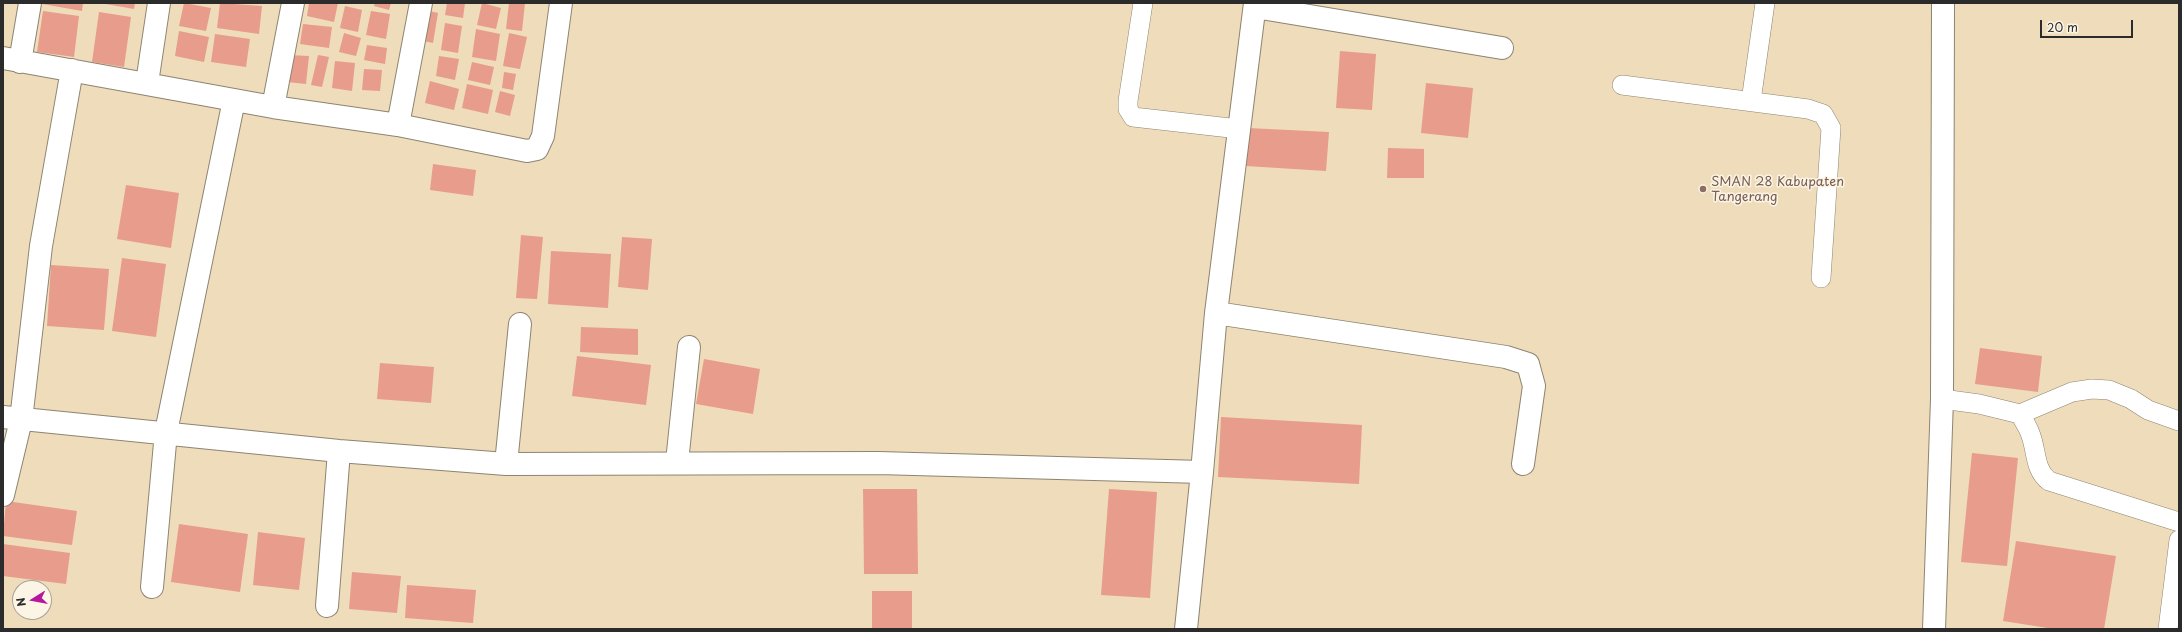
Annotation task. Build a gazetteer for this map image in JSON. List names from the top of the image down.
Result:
{
  "places": ["SMAN 28 Kabupaten Tangerang"],
  "scale_bar": "20 m",
  "north": "left"
}
